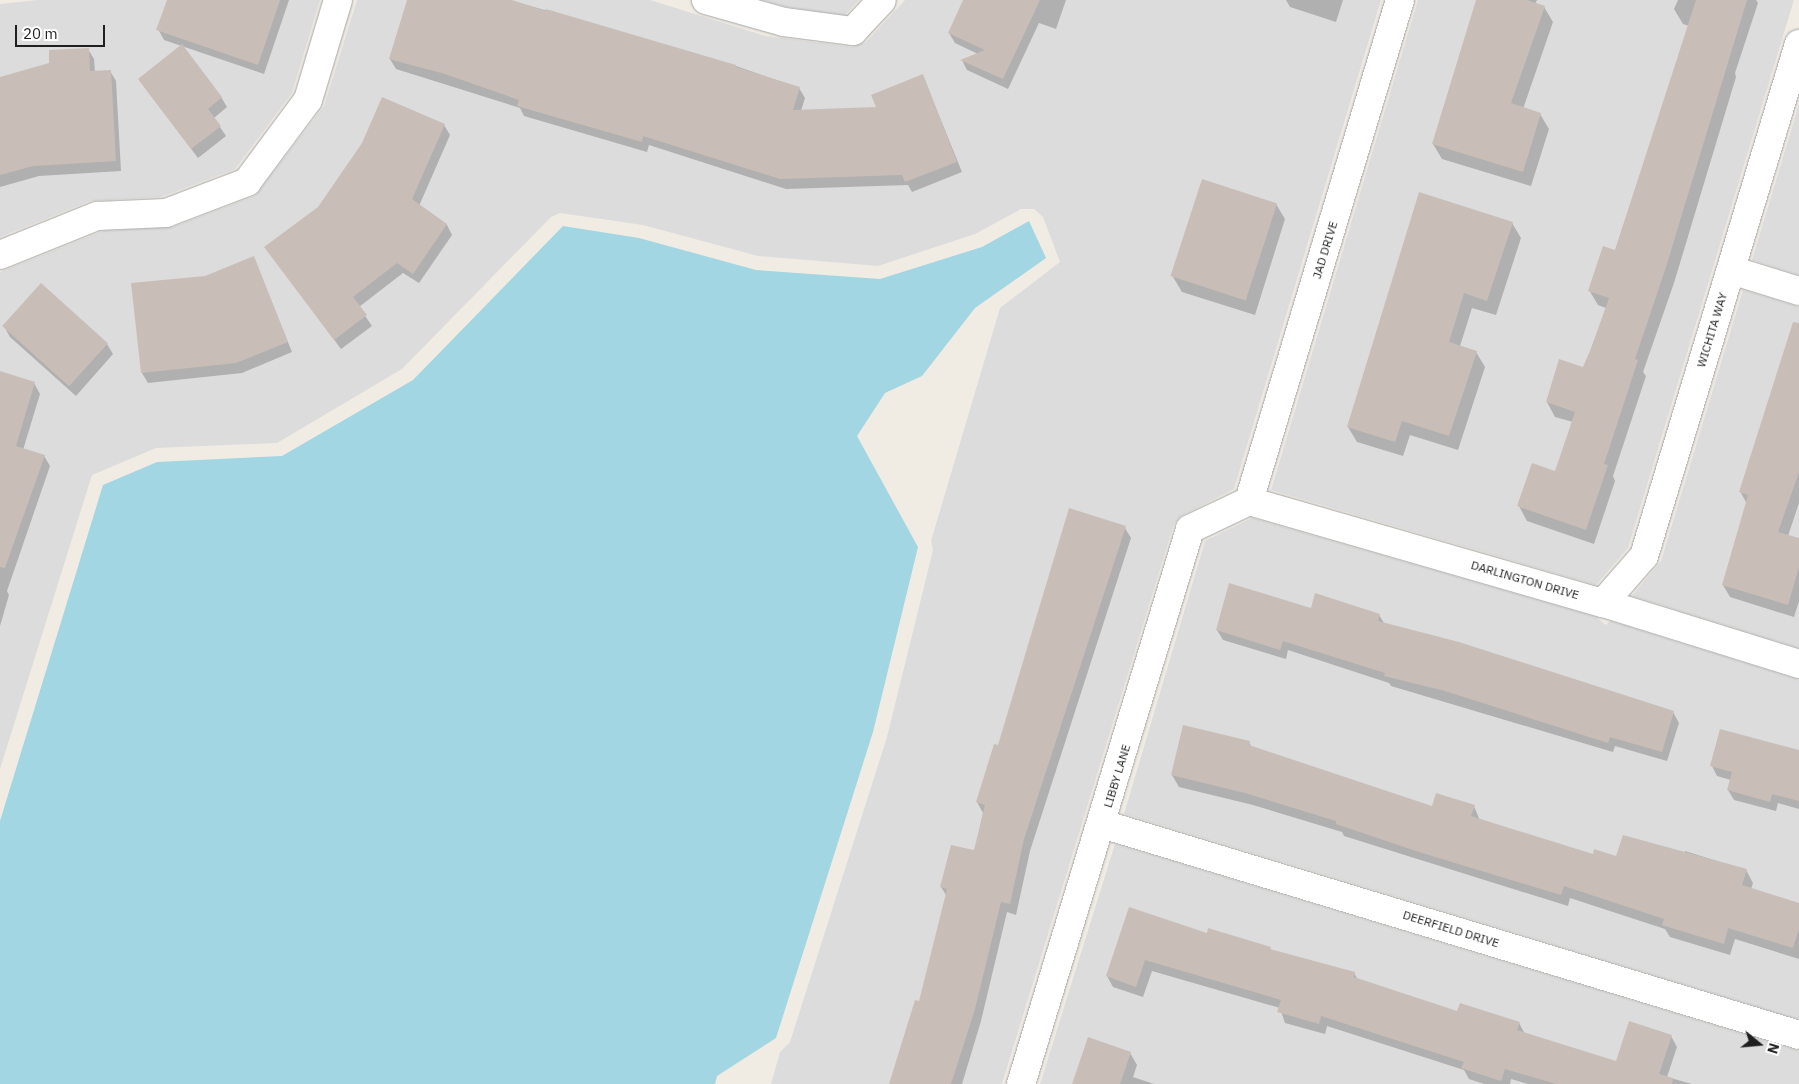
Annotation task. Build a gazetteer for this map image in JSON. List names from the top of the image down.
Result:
{
  "streets": {
    "street": [
      "JAD DRIVE",
      "WICHITA WAY",
      "DARLINGTON DRIVE",
      "LIBBY LANE",
      "DEERFIELD DRIVE"
    ]
  },
  "crossings": [
    ["JAD DRIVE", "DARLINGTON DRIVE"],
    ["JAD DRIVE", "LIBBY LANE"],
    ["WICHITA WAY", "DARLINGTON DRIVE"],
    ["DARLINGTON DRIVE", "LIBBY LANE"],
    ["LIBBY LANE", "DEERFIELD DRIVE"]
  ],
  "scale_bar": "20 m",
  "north": "right"
}
